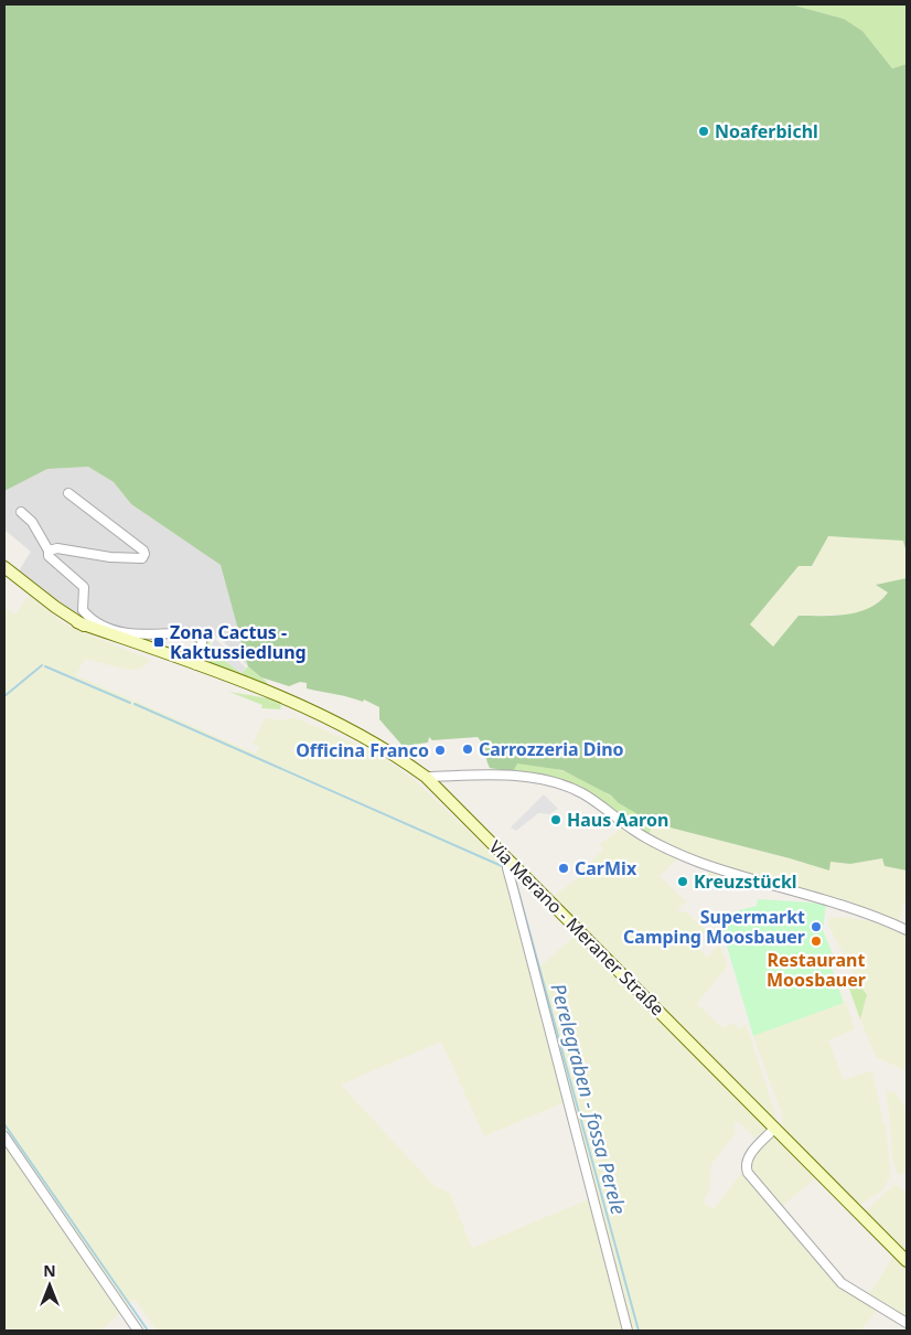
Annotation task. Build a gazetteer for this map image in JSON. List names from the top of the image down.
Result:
{
  "streets": {
    "main road": ["Via Merano - Meraner Straße"]
  },
  "water": ["Perelegraben - fossa Perele"],
  "places": {
    "other": [
      "Noaferbichl",
      "Carrozzeria Dino",
      "Officina Franco",
      "Haus Aaron",
      "CarMix",
      "Kreuzstückl",
      "Supermarkt Camping Moosbauer",
      "Restaurant Moosbauer"
    ],
    "transit": ["Zona Cactus - Kaktussiedlung"]
  },
  "north": "top"
}
